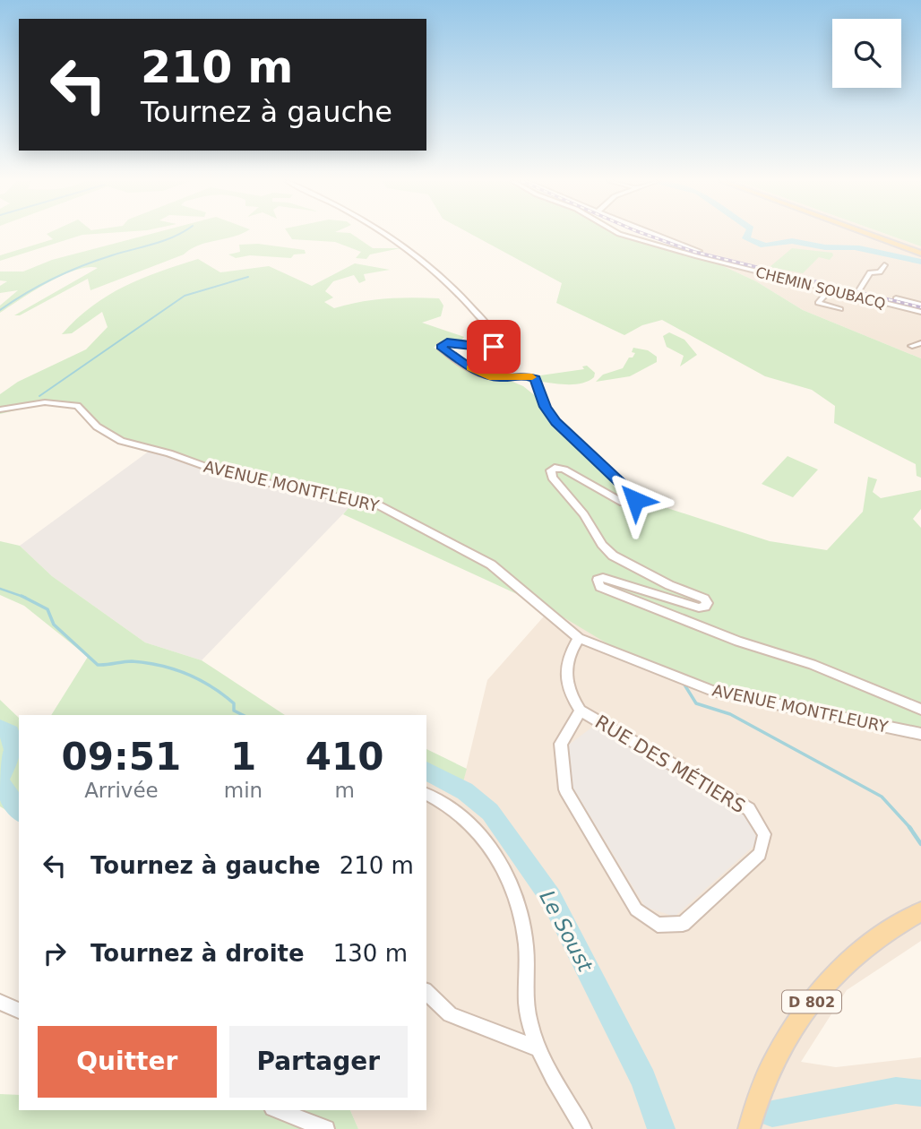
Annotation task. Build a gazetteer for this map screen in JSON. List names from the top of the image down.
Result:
{
  "streets": {
    "main road": ["D 802"],
    "street": ["CHEMIN SOUBACQ", "AVENUE MONTFLEURY", "RUE DES MÉTIERS"]
  },
  "crossings": [
    ["AVENUE MONTFLEURY", "RUE DES MÉTIERS"]
  ],
  "water": ["Le Soust"],
  "page": {
    "turn": ["210 m", "Tournez à gauche"],
    "eta": [
      "09:51",
      "Arrivée",
      "1",
      "min",
      "410",
      "m"
    ],
    "list": [
      {
        "name": "Tournez à gauche",
        "value": "210 m"
      },
      {
        "name": "Tournez à droite",
        "value": "130 m"
      }
    ],
    "buttons": ["Quitter", "Partager"]
  }
}
